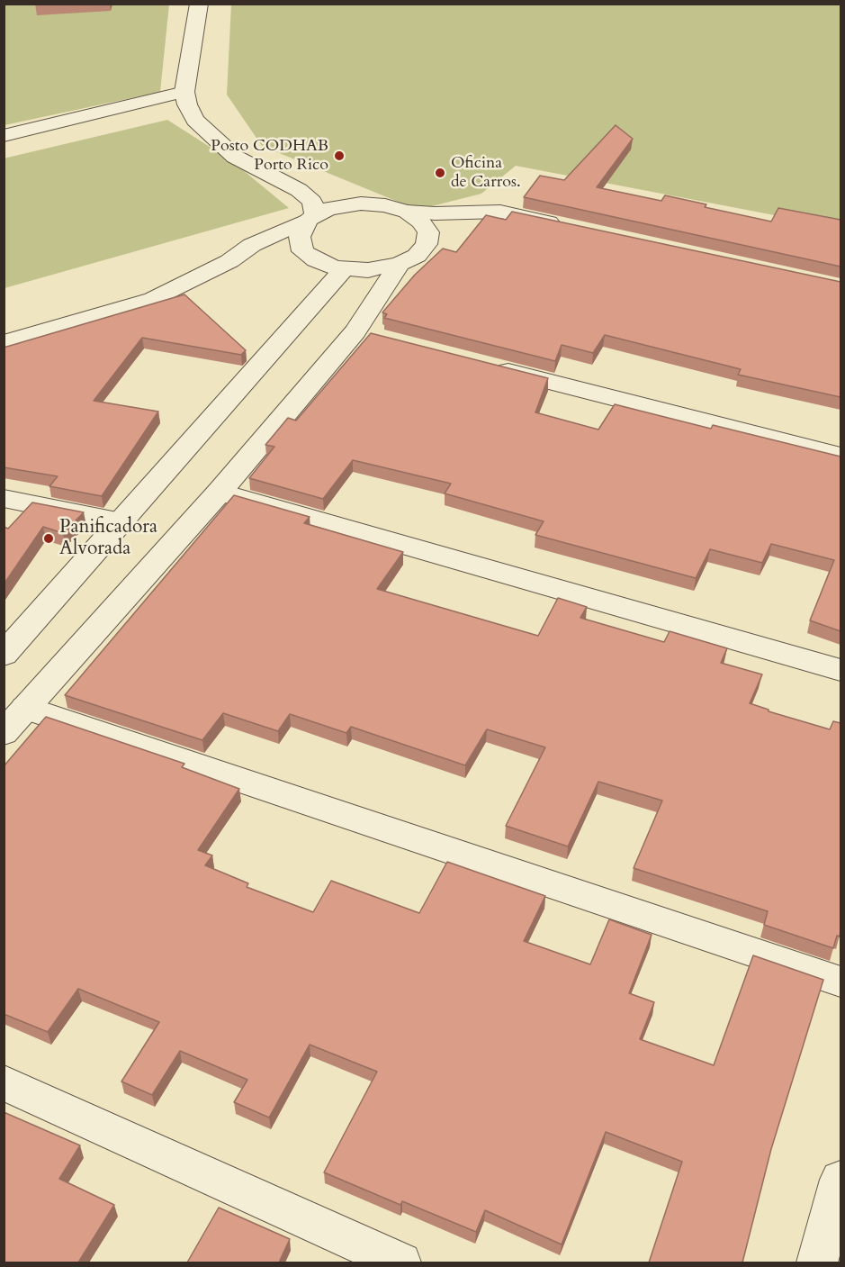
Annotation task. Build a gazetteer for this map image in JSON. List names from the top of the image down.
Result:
{
  "places": ["Posto CODHAB Porto Rico", "Oficina de Carros.", "Panificadora Alvorada"]
}
